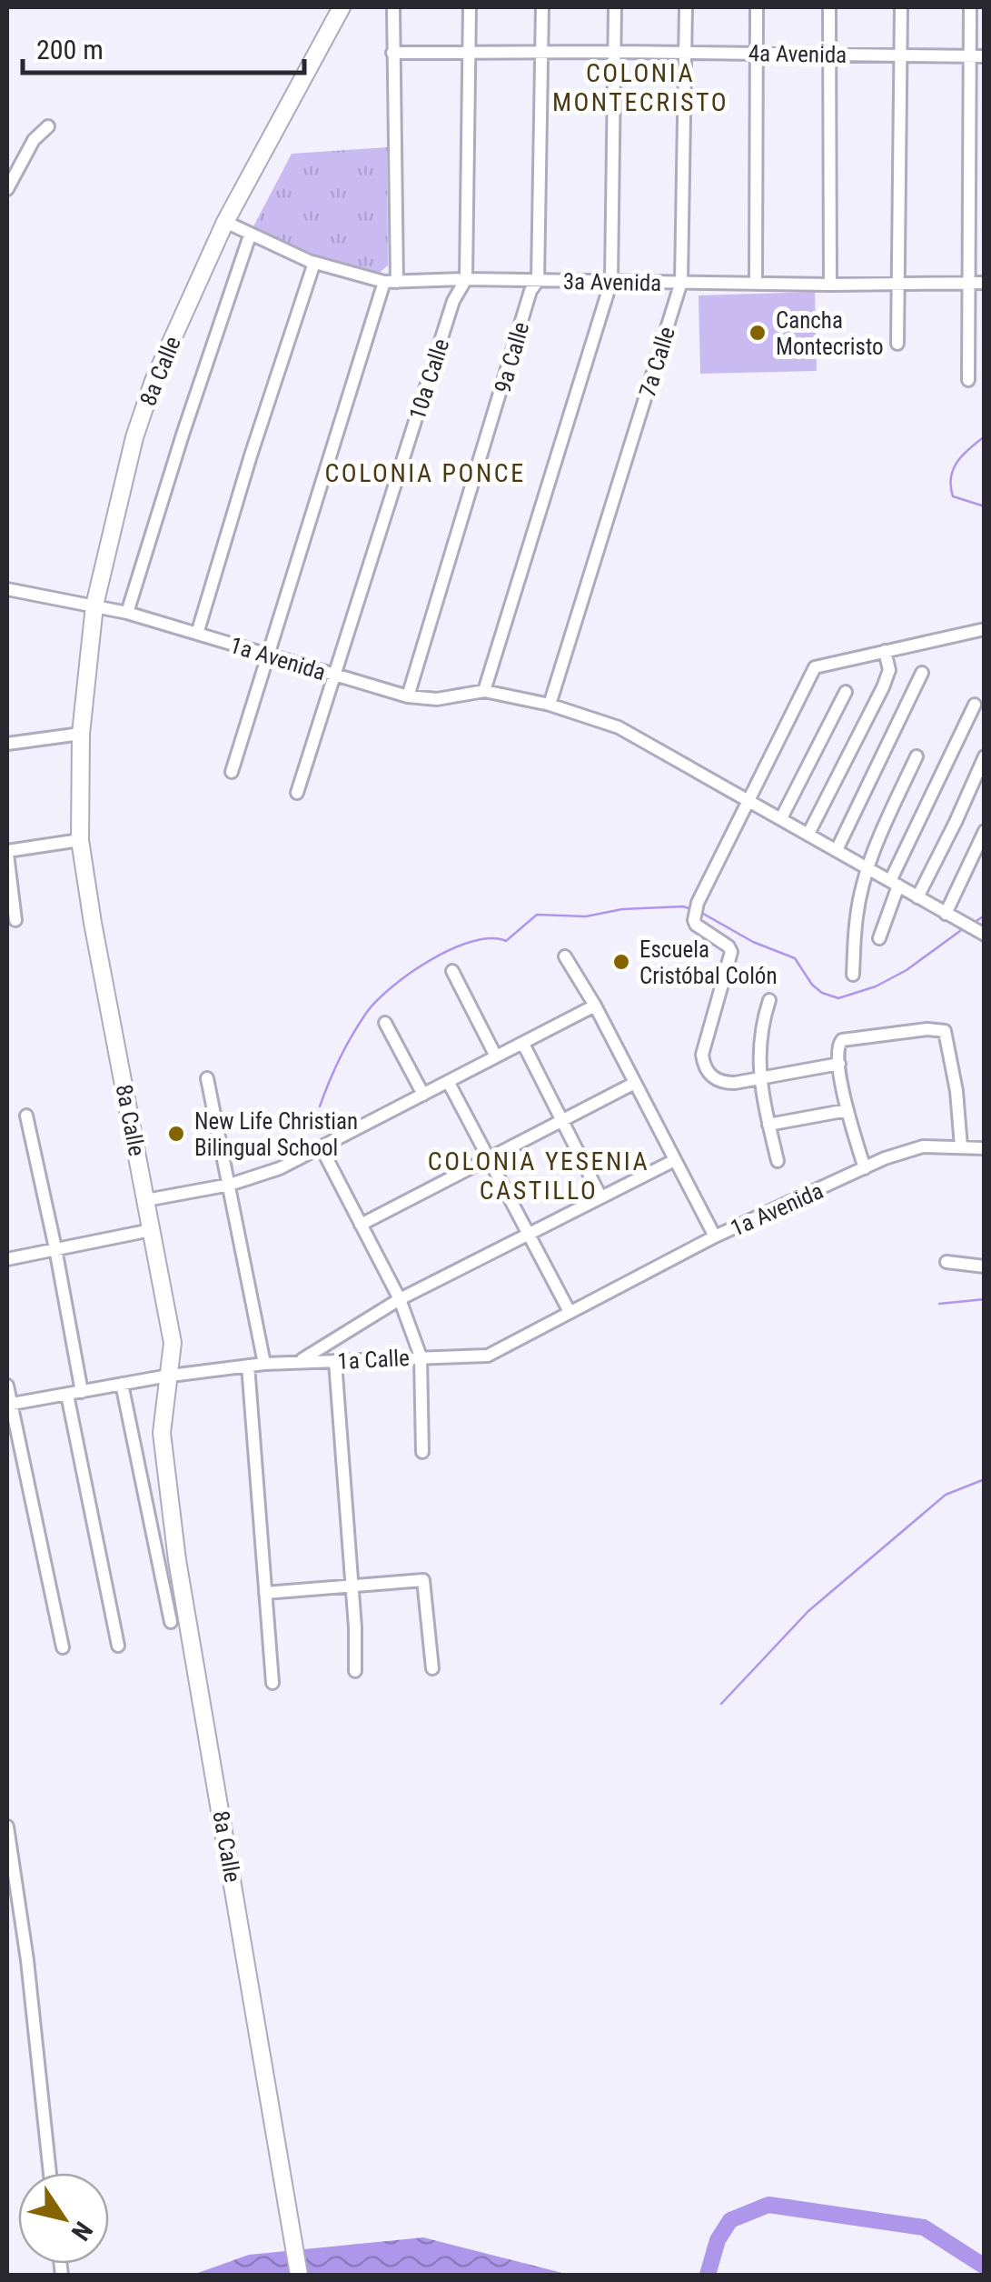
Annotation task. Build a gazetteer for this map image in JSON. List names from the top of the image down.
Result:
{
  "streets": {
    "street": [
      "4a Avenida",
      "3a Avenida",
      "9a Calle",
      "7a Calle",
      "8a Calle",
      "10a Calle",
      "1a Avenida",
      "1a Calle"
    ]
  },
  "crossings": [
    ["4a Avenida", "9a Calle"],
    ["4a Avenida", "7a Calle"],
    ["4a Avenida", "10a Calle"],
    ["3a Avenida", "9a Calle"],
    ["3a Avenida", "7a Calle"],
    ["3a Avenida", "8a Calle"],
    ["3a Avenida", "10a Calle"],
    ["9a Calle", "1a Avenida"],
    ["7a Calle", "1a Avenida"],
    ["8a Calle", "1a Avenida"],
    ["8a Calle", "1a Calle"],
    ["10a Calle", "1a Avenida"],
    ["1a Avenida", "1a Calle"]
  ],
  "districts": ["COLONIA MONTECRISTO", "COLONIA PONCE", "COLONIA YESENIA CASTILLO"],
  "places": ["Cancha Montecristo", "Escuela Cristóbal Colón", "New Life Christian Bilingual School"],
  "scale_bar": "200 m",
  "north": "bottom right"
}
